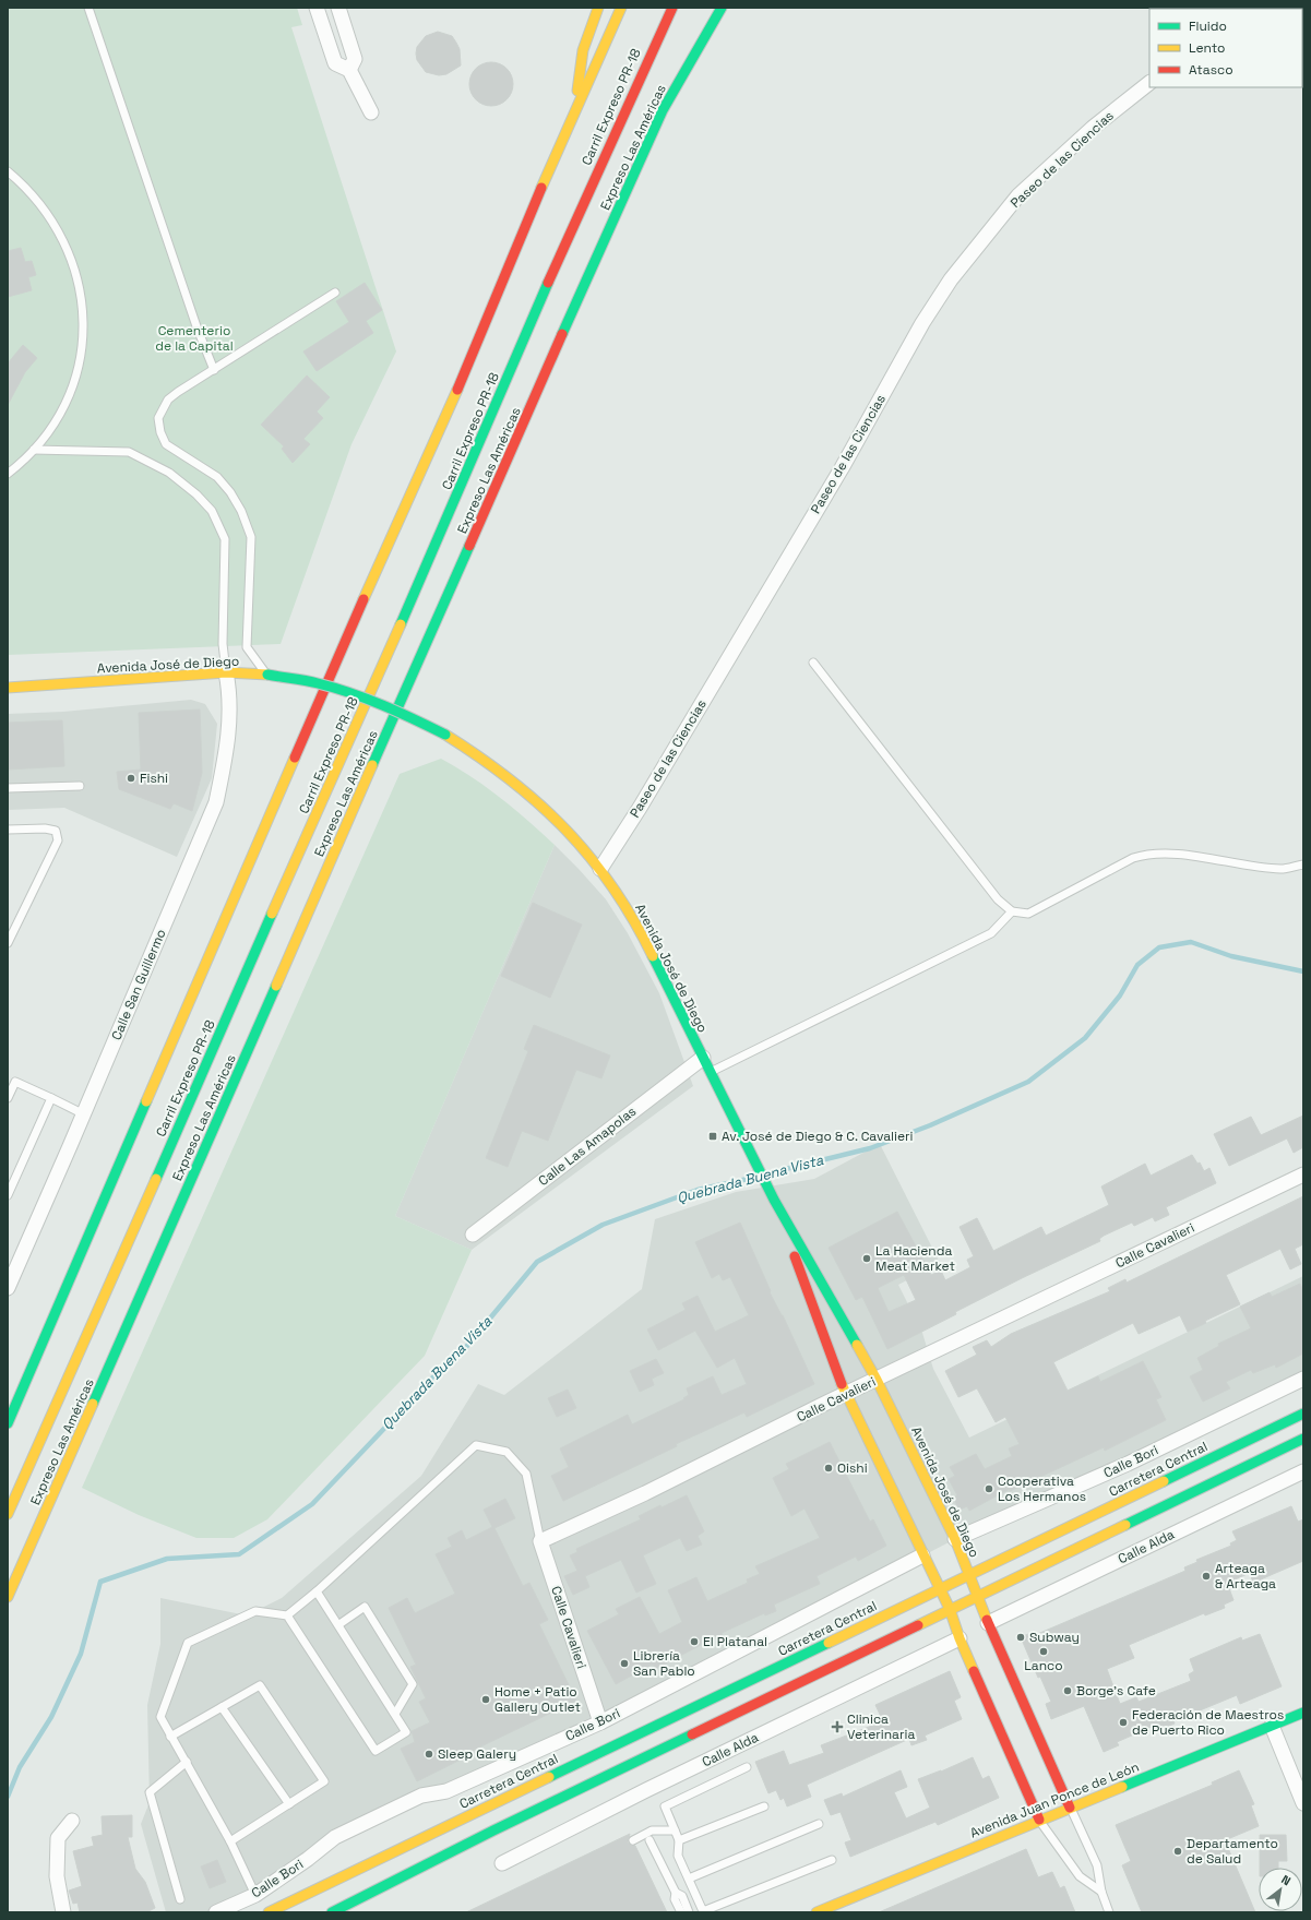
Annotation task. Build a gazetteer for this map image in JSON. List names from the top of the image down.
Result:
{
  "streets": {
    "main road": [
      "Carril Expreso PR-18",
      "Expreso Las Américas",
      "Avenida José de Diego",
      "Carretera Central",
      "Avenida Juan Ponce de León"
    ],
    "street": [
      "Paseo de las Ciencias",
      "Calle San Guillermo",
      "Calle Las Amapolas",
      "Calle Cavalieri",
      "Calle Bori",
      "Calle Alda"
    ]
  },
  "crossings": [
    ["Paseo de las Ciencias", "Avenida José de Diego"],
    ["Avenida José de Diego", "Calle San Guillermo"],
    ["Avenida José de Diego", "Calle Las Amapolas"],
    ["Avenida José de Diego", "Calle Cavalieri"],
    ["Avenida José de Diego", "Calle Bori"],
    ["Avenida José de Diego", "Carretera Central"],
    ["Avenida José de Diego", "Calle Alda"],
    ["Avenida José de Diego", "Avenida Juan Ponce de León"],
    ["Calle Cavalieri", "Calle Bori"]
  ],
  "water": ["Quebrada Buena Vista"],
  "parks": ["Cementerio de la Capital"],
  "places": {
    "other": [
      "Fishi",
      "La Hacienda Meat Market",
      "Oishi",
      "Cooperativa Los Hermanos",
      "Arteaga & Arteaga",
      "Subway",
      "El Platanal",
      "Lanco",
      "Librería San Pablo",
      "Borge's Cafe",
      "Home + Patio Gallery Outlet",
      "Federación de Maestros de Puerto Rico",
      "Sleep Galery",
      "Departamento de Salud"
    ],
    "transit": ["Av. José de Diego & C. Cavalieri"],
    "health": ["Clinica Veterinaria"]
  },
  "legend": ["Fluido", "Lento", "Atasco"],
  "north": "top right"
}
